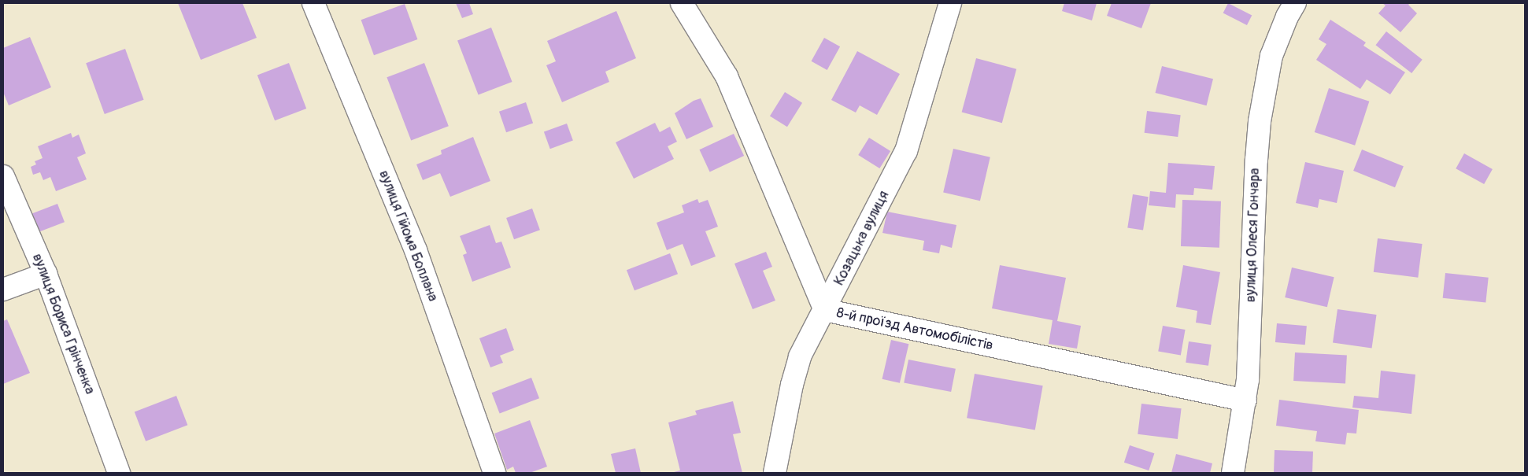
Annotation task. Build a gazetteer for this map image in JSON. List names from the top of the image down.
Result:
{
  "streets": {
    "street": [
      "вулиця Олеся Гончара",
      "вулиця Гійома Боплана",
      "Козацька вулиця",
      "вулиця Бориса Грінченка",
      "8-й проїзд Автомобілістів"
    ]
  },
  "crossings": [
    ["вулиця Олеся Гончара", "8-й проїзд Автомобілістів"],
    ["Козацька вулиця", "8-й проїзд Автомобілістів"]
  ]
}
